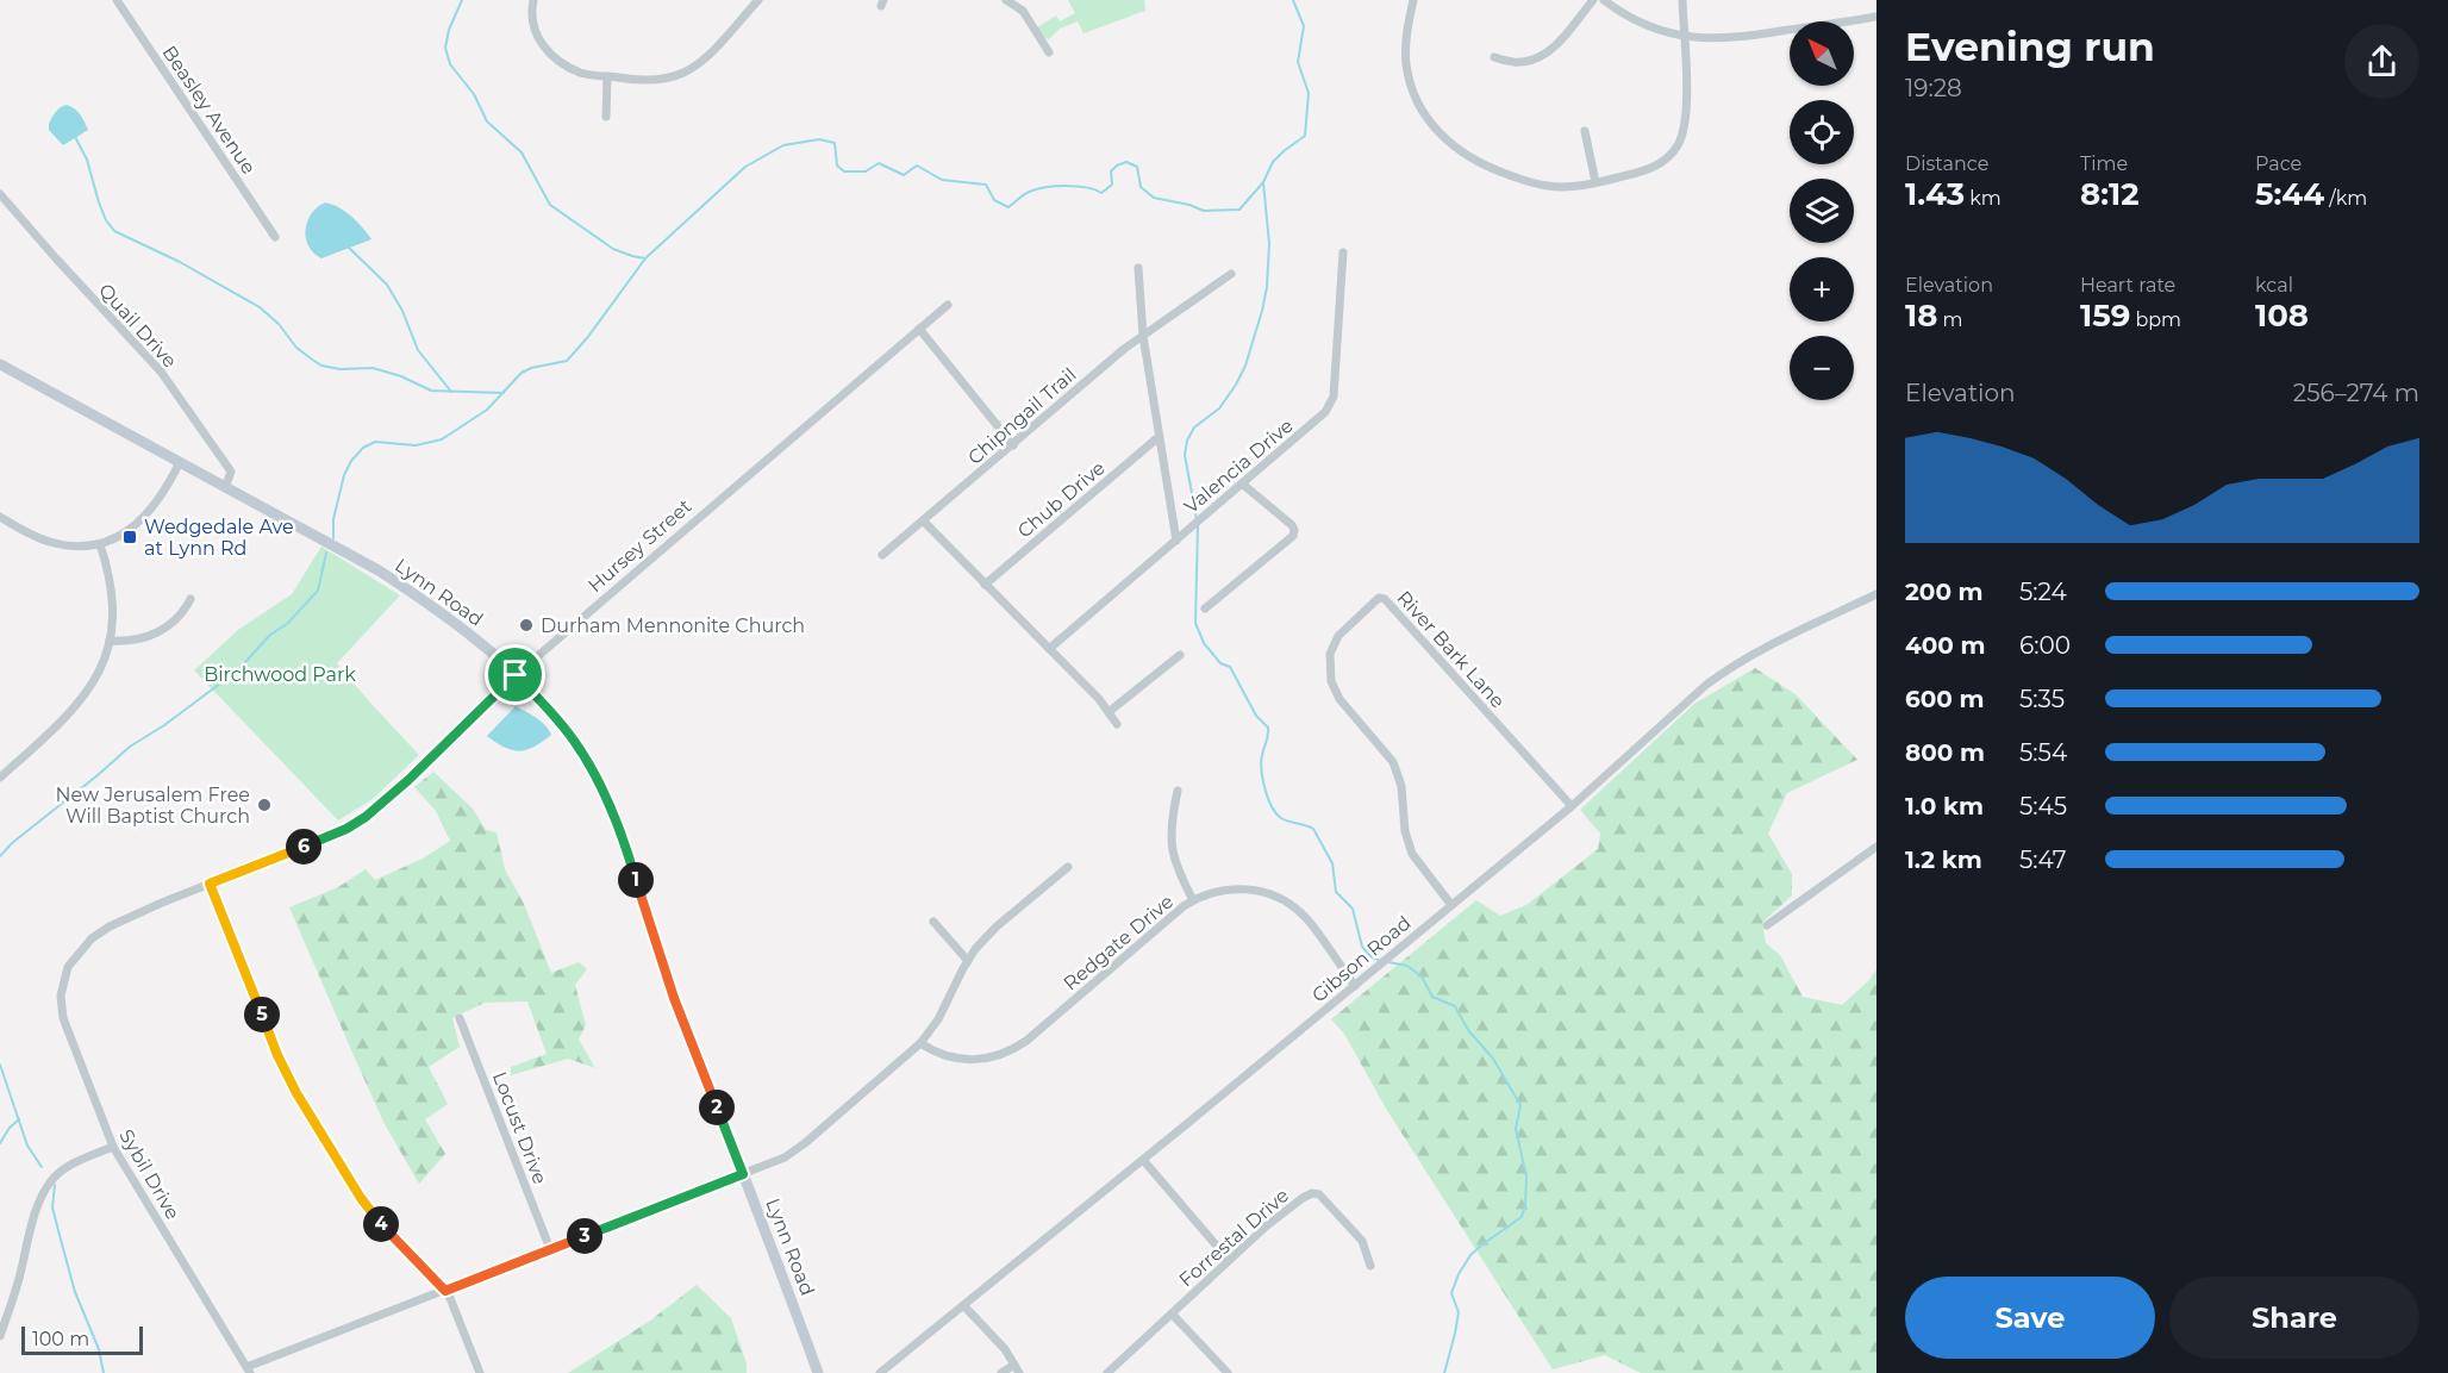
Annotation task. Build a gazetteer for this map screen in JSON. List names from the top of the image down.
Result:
{
  "streets": {
    "street": [
      "Beasley Avenue",
      "Quail Drive",
      "Chipngail Trail",
      "Valencia Drive",
      "Chub Drive",
      "Hursey Street",
      "Lynn Road",
      "River Bark Lane",
      "Redgate Drive",
      "Gibson Road",
      "Locust Drive",
      "Sybil Drive",
      "Forrestal Drive"
    ]
  },
  "crossings": [
    ["Quail Drive", "Lynn Road"],
    ["Hursey Street", "Lynn Road"],
    ["Hursey Street", "Sybil Drive"],
    ["River Bark Lane", "Gibson Road"],
    ["Redgate Drive", "Gibson Road"]
  ],
  "parks": ["Birchwood Park"],
  "places": {
    "transit": ["Wedgedale Ave at Lynn Rd"],
    "other": ["Durham Mennonite Church", "New Jerusalem Free Will Baptist Church"]
  },
  "scale_bar": "100 m",
  "north": "top left",
  "page": {
    "heading": ["Evening run", "19:28"],
    "map_buttons": ["+", "−"],
    "stats": [
      ["Distance", "1.43 km"],
      ["Time", "8:12"],
      ["Pace", "5:44 /km"],
      ["Elevation", "18 m"],
      ["Heart rate", "159 bpm"],
      ["kcal", "108"]
    ],
    "chart": ["Elevation", "256–274 m"],
    "list": [
      {
        "name": "200 m",
        "note": "5:24"
      },
      {
        "name": "400 m",
        "note": "6:00"
      },
      {
        "name": "600 m",
        "note": "5:35"
      },
      {
        "name": "800 m",
        "note": "5:54"
      },
      {
        "name": "1.0 km",
        "note": "5:45"
      },
      {
        "name": "1.2 km",
        "note": "5:47"
      }
    ],
    "pins": [
      "6",
      "1",
      "5",
      "2",
      "4",
      "3"
    ],
    "buttons": ["Save", "Share"],
    "scale": "100 m"
  }
}
